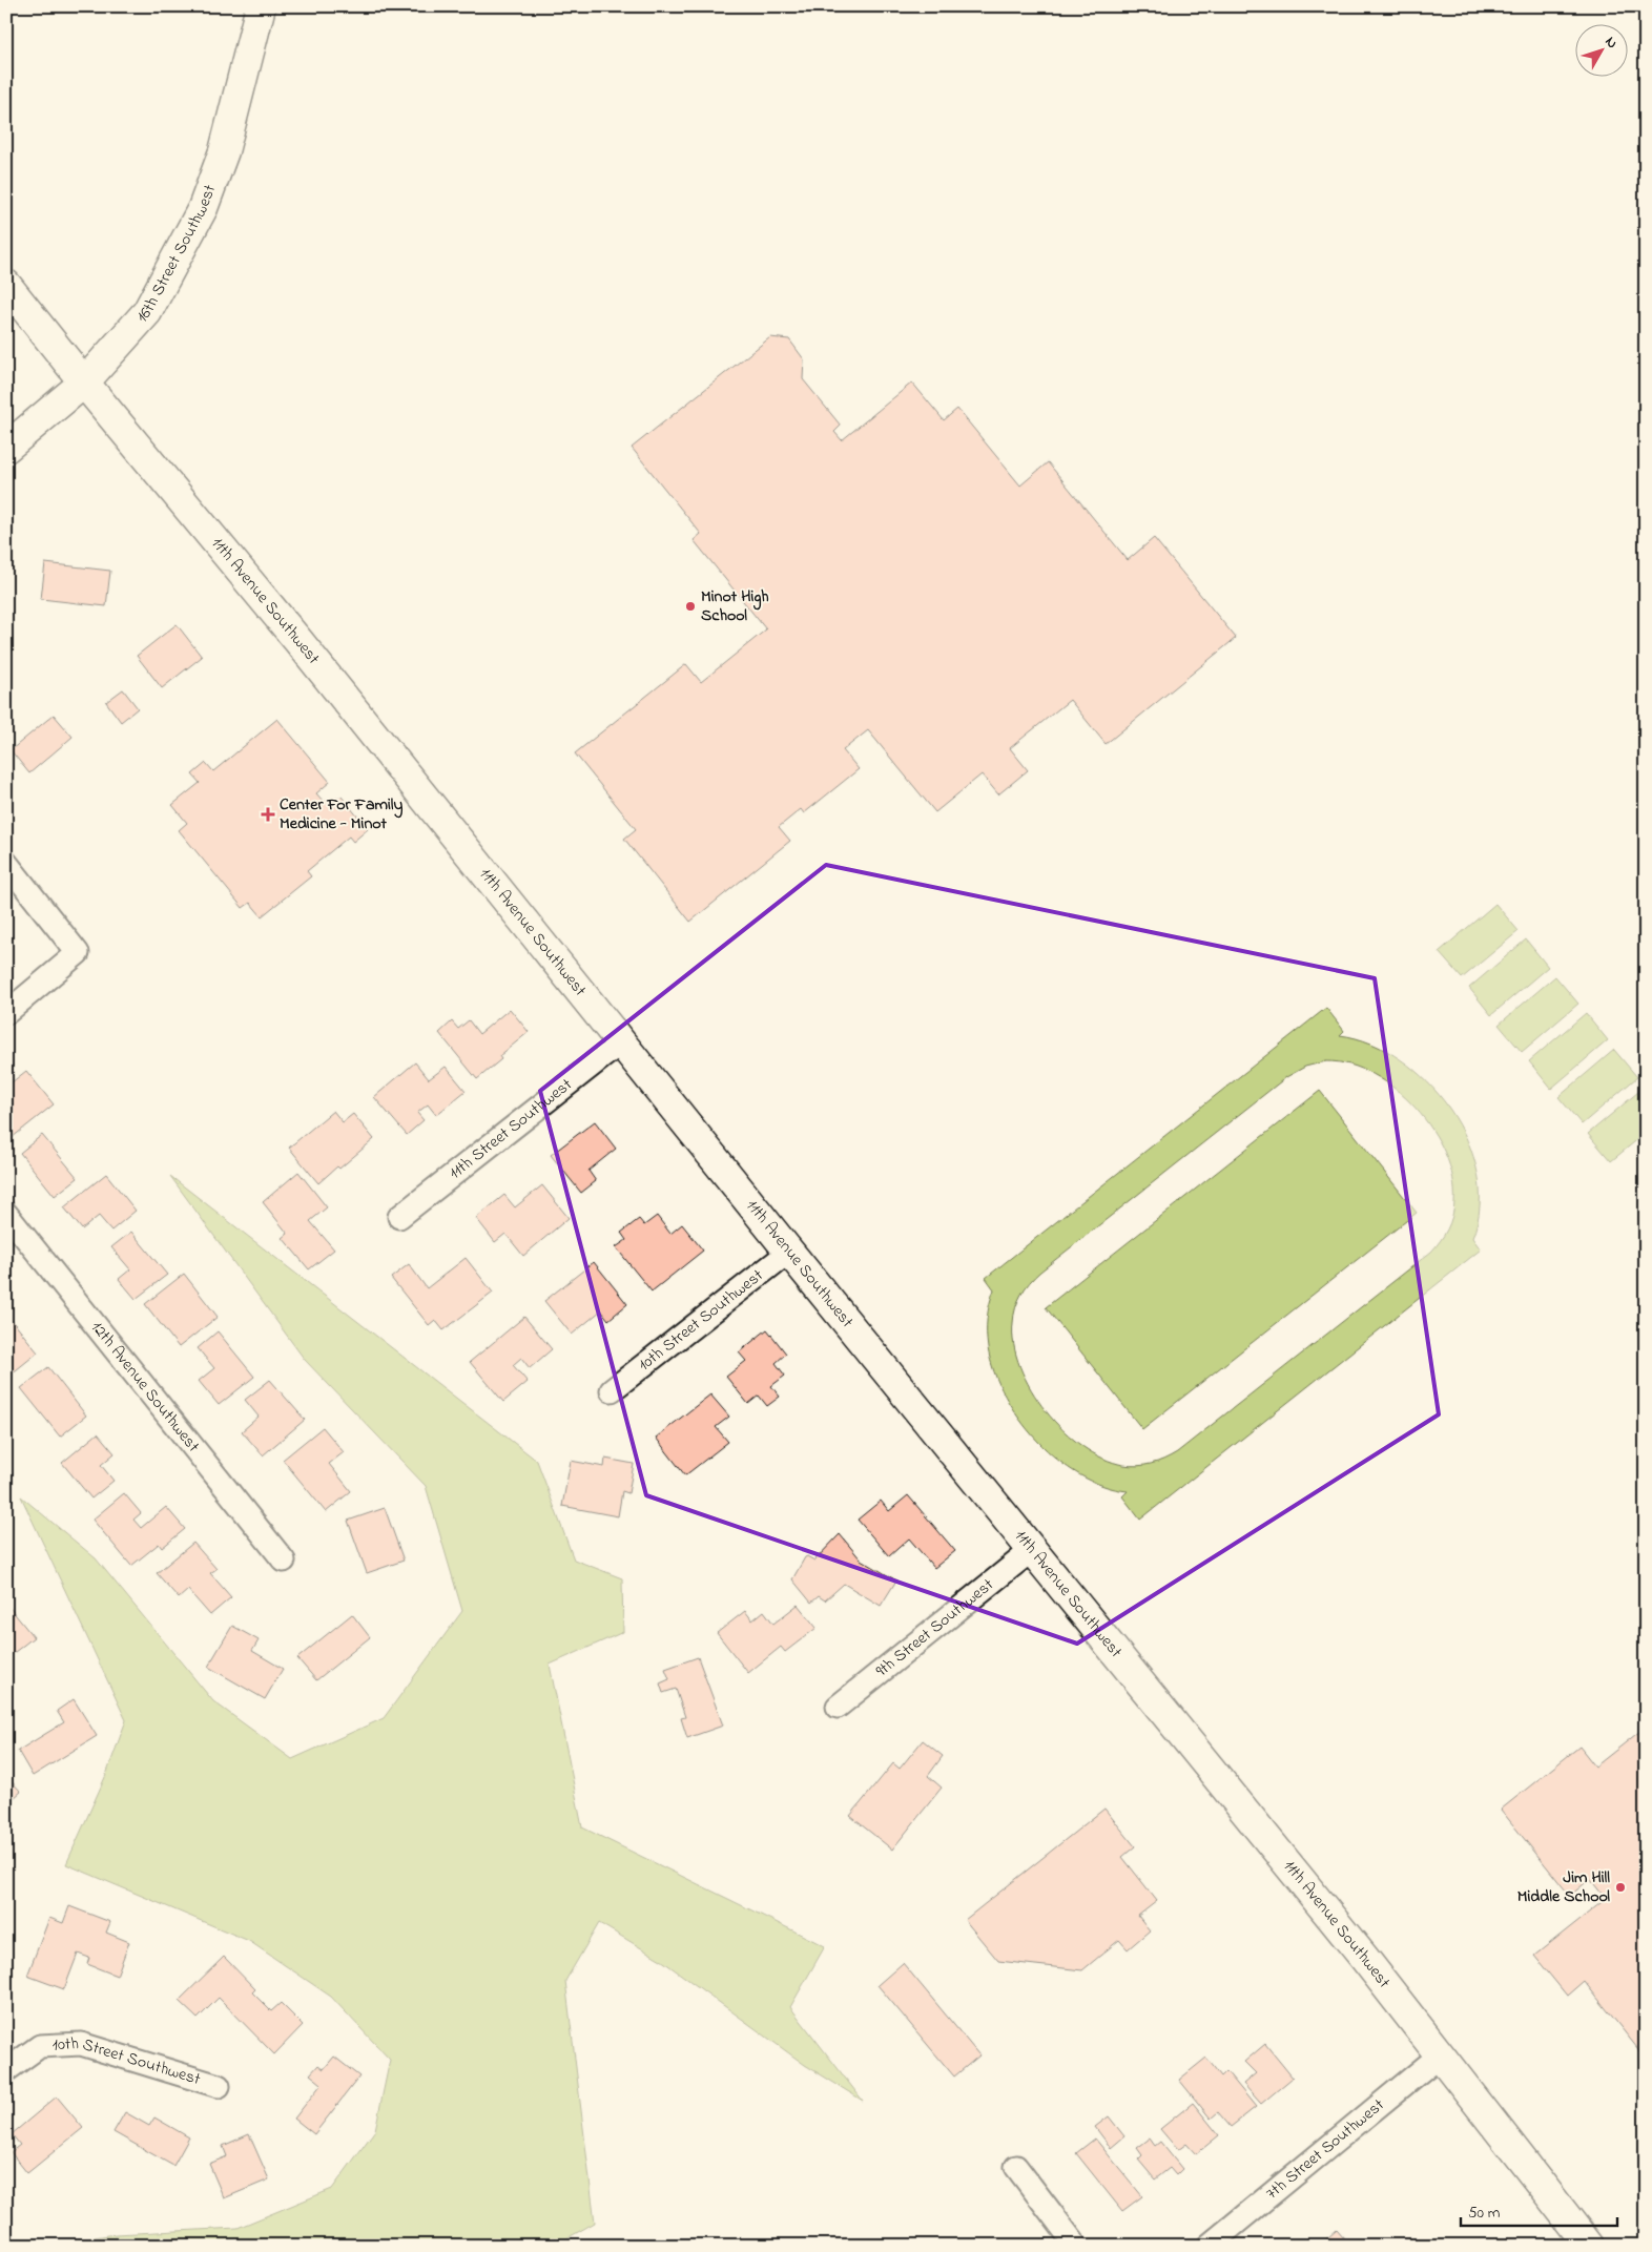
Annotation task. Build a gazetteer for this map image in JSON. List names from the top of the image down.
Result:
{
  "streets": {
    "street": [
      "16th Street Southwest",
      "11th Avenue Southwest",
      "11th Street Southwest",
      "10th Street Southwest",
      "12th Avenue Southwest",
      "9th Street Southwest",
      "7th Street Southwest"
    ]
  },
  "crossings": [
    ["16th Street Southwest", "11th Avenue Southwest"],
    ["11th Avenue Southwest", "11th Street Southwest"],
    ["11th Avenue Southwest", "10th Street Southwest"],
    ["11th Avenue Southwest", "9th Street Southwest"],
    ["11th Avenue Southwest", "7th Street Southwest"]
  ],
  "places": {
    "other": ["Minot High School", "Jim Hill Middle School"],
    "health": ["Center For Family Medicine - Minot"]
  },
  "scale_bar": "50 m",
  "north": "top right"
}
